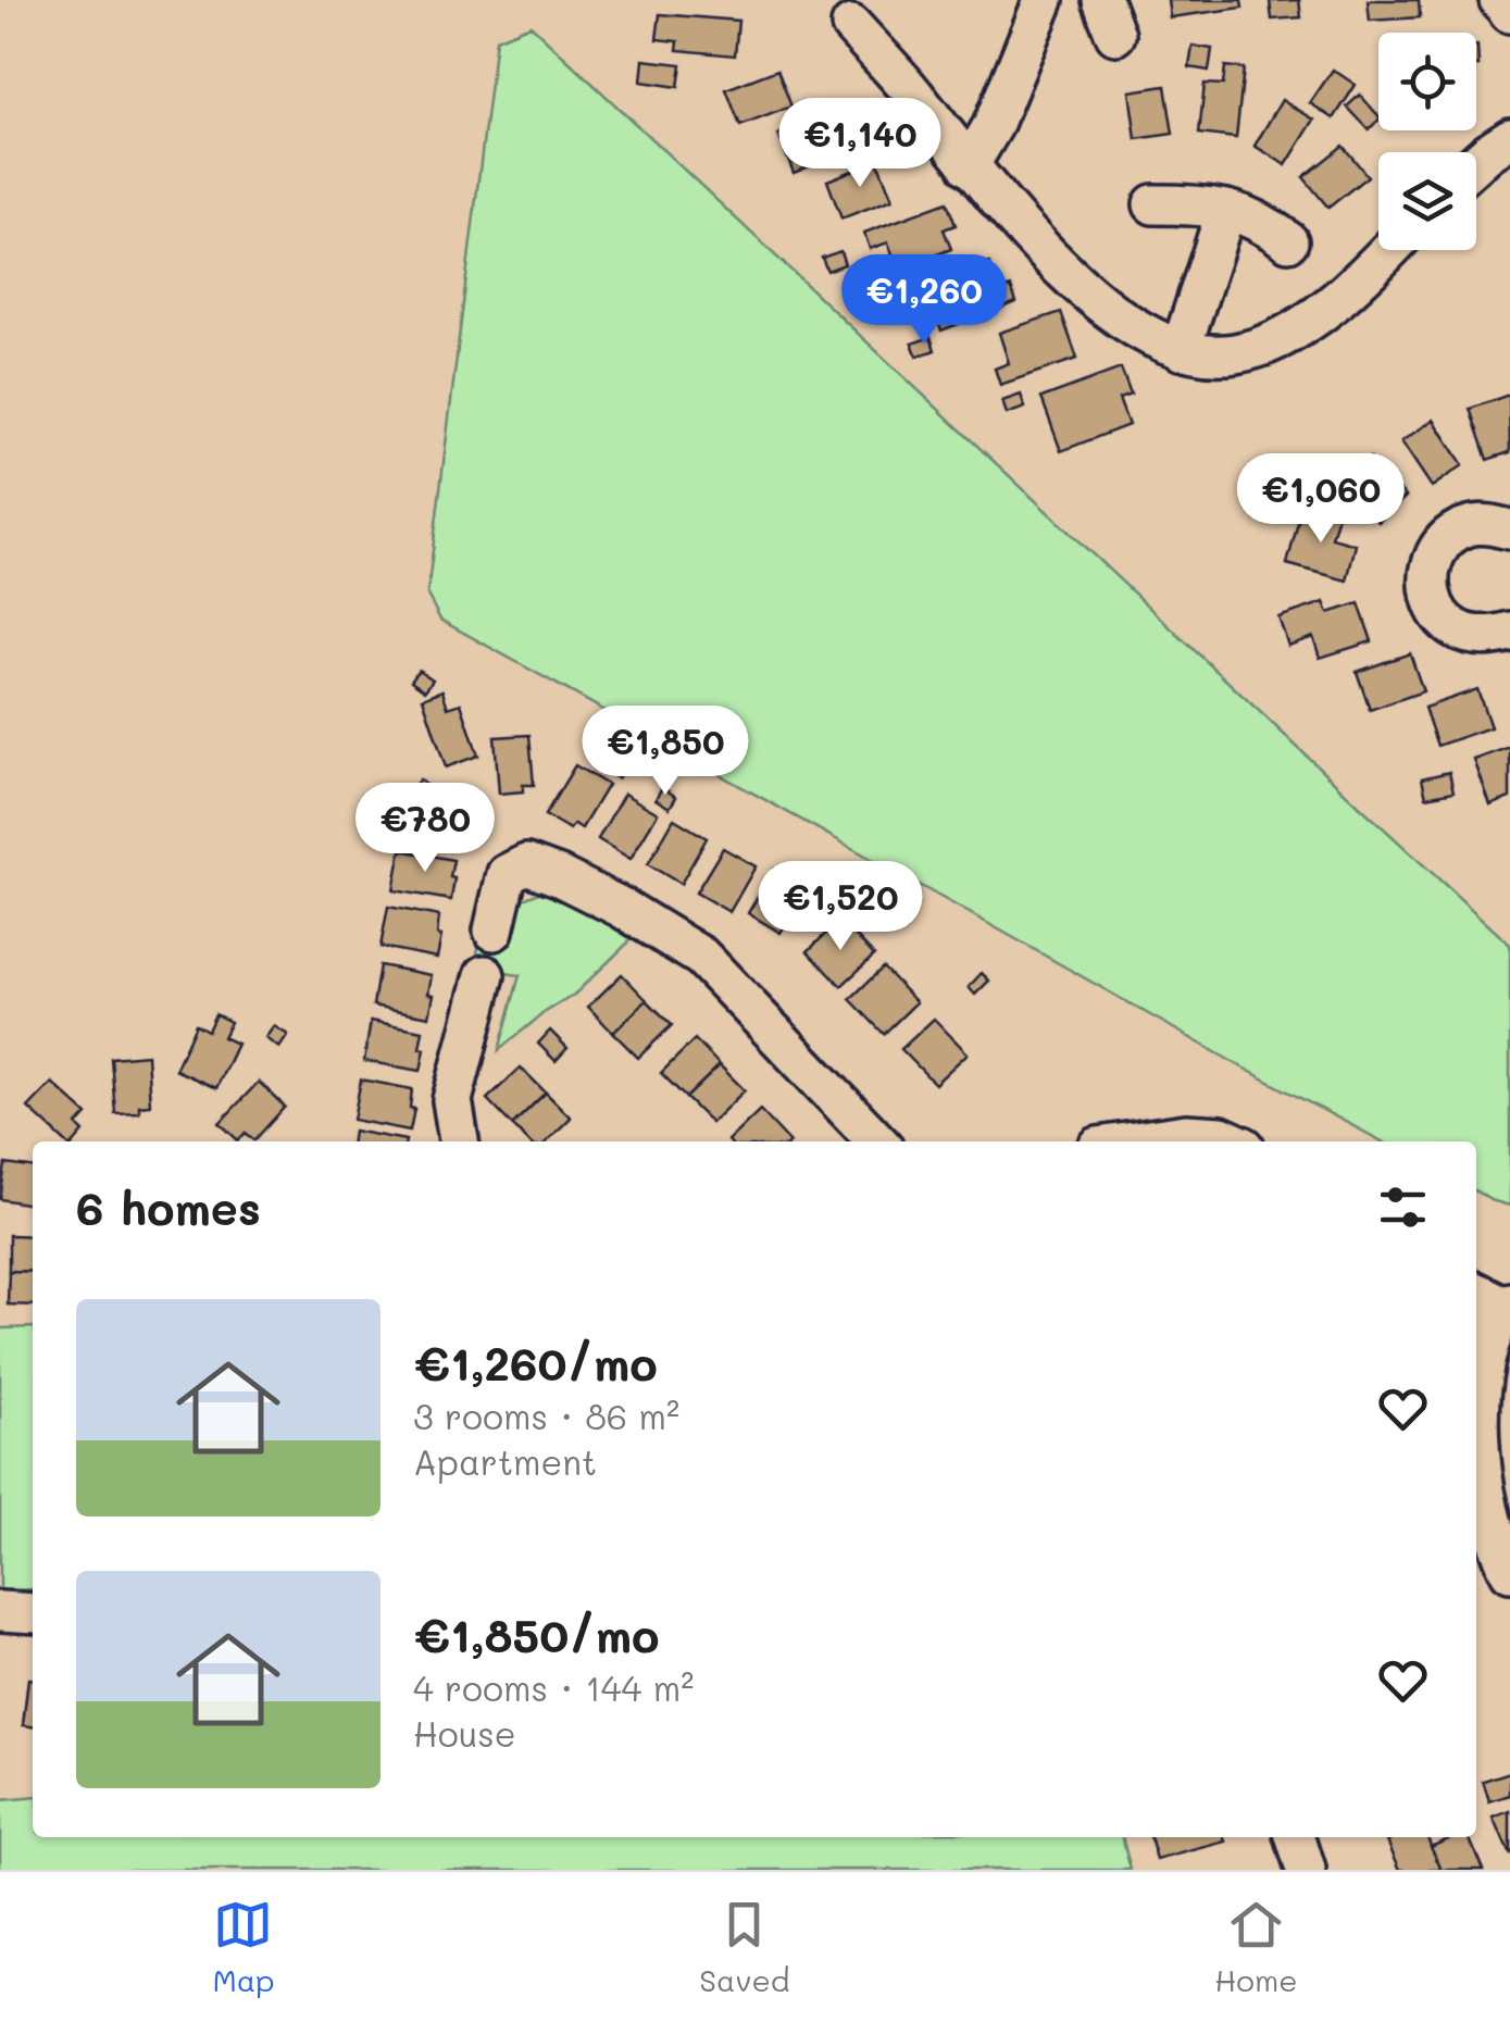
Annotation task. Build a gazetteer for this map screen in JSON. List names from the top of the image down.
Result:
{
  "page": {
    "price": [
      "€1,140",
      "€1,260",
      "€1,060",
      "€1,850",
      "€780",
      "€1,520"
    ],
    "heading": "6 homes",
    "list": [
      {
        "name": "€1,260/mo",
        "note": "3 rooms · 86 m² · Apartment"
      },
      {
        "name": "€1,850/mo",
        "note": "4 rooms · 144 m² · House"
      }
    ],
    "tabs": ["Map", "Saved", "Home"]
  }
}
